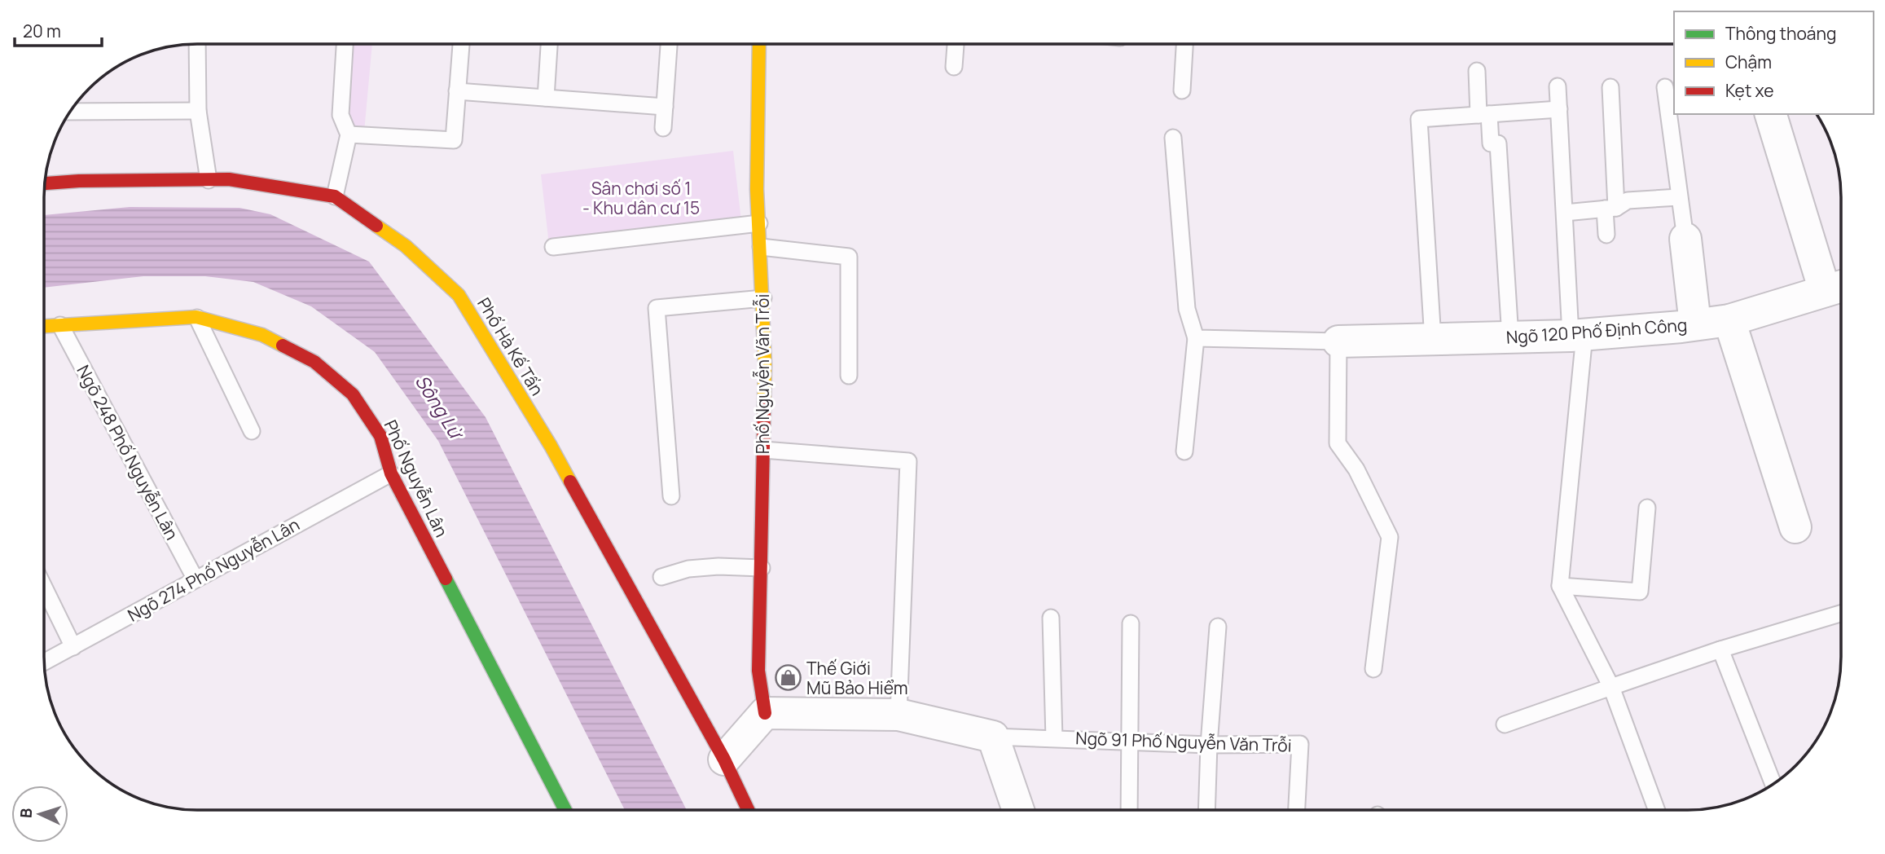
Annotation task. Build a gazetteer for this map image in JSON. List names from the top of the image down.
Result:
{
  "streets": {
    "street": [
      "Ngõ 120 Phố Định Công",
      "Phố Hà Kế Tấn",
      "Phố Nguyễn Văn Trỗi",
      "Phố Nguyễn Lân"
    ],
    "lane": ["Ngõ 248 Phố Nguyễn Lân", "Ngõ 274 Phố Nguyễn Lân", "Ngõ 91 Phố Nguyễn Văn Trỗi"]
  },
  "crossings": [
    ["Ngõ 248 Phố Nguyễn Lân", "Phố Nguyễn Lân"],
    ["Ngõ 248 Phố Nguyễn Lân", "Ngõ 274 Phố Nguyễn Lân"],
    ["Phố Nguyễn Lân", "Ngõ 274 Phố Nguyễn Lân"]
  ],
  "water": ["Sông Lừ"],
  "parks": ["Sân chơi số 1 - Khu dân cư 15"],
  "places": {
    "shop": ["Thế Giới Mũ Bảo Hiểm"]
  },
  "legend": ["Thông thoáng", "Chậm", "Kẹt xe"],
  "scale_bar": "20 m",
  "north": "left"
}
